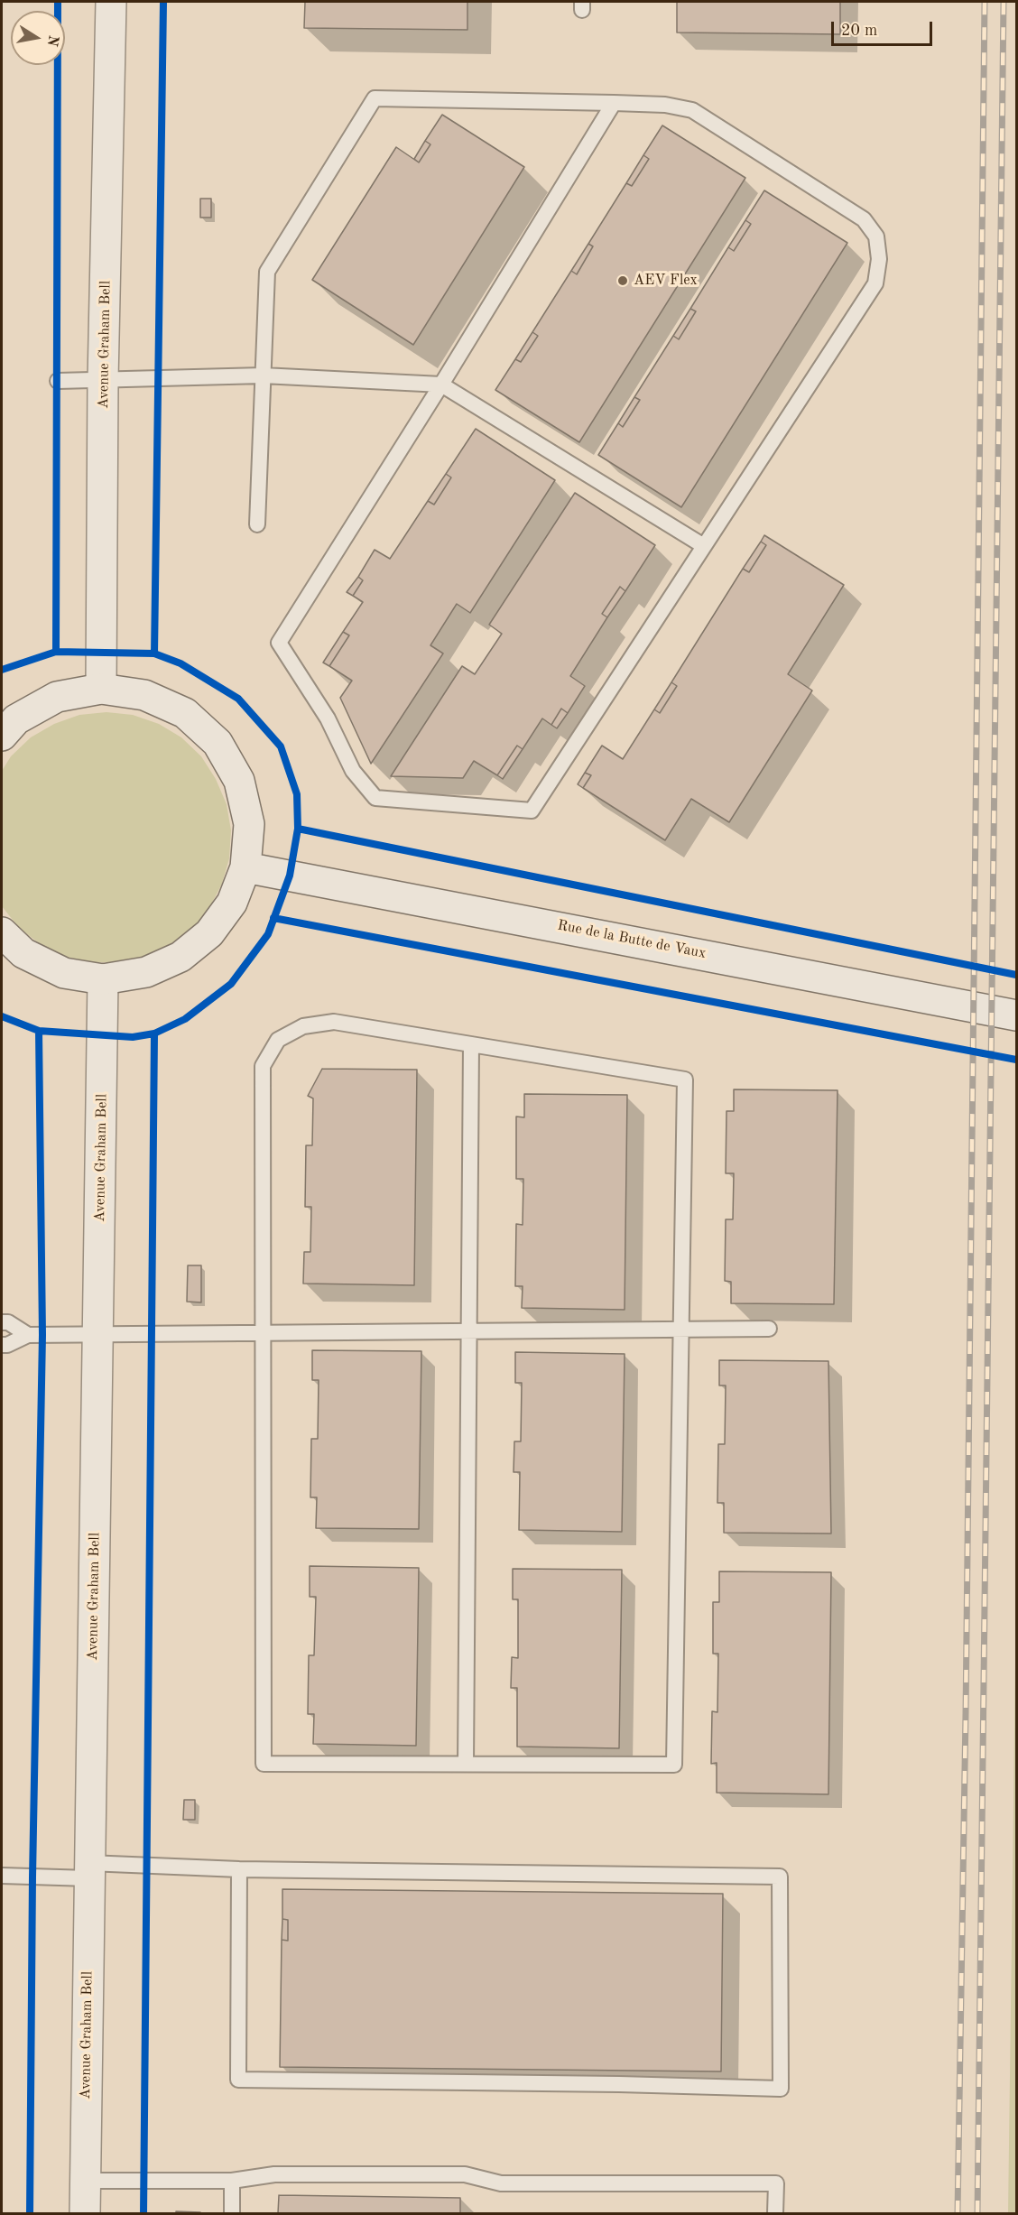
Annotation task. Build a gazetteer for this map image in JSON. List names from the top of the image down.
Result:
{
  "streets": {
    "street": ["Avenue Graham Bell", "Rue de la Butte de Vaux"]
  },
  "places": ["AEV Flex"],
  "scale_bar": "20 m",
  "north": "right"
}
